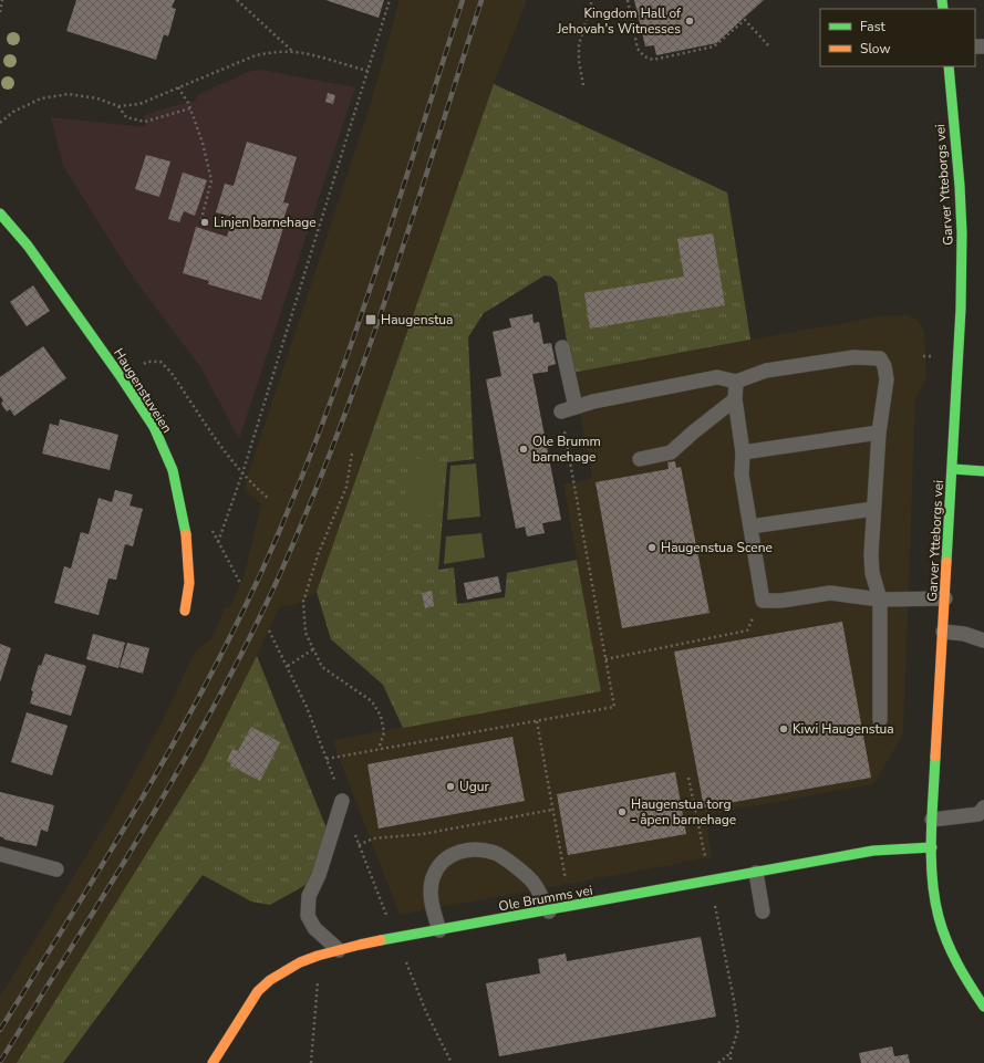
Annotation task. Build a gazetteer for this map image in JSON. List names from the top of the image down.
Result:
{
  "streets": {
    "main road": ["Garver Ytteborgs vei", "Haugenstuveien", "Ole Brumms vei"]
  },
  "crossings": [
    ["Garver Ytteborgs vei", "Ole Brumms vei"]
  ],
  "places": {
    "other": [
      "Kingdom Hall of Jehovah's Witnesses",
      "Linjen barnehage",
      "Ole Brumm barnehage",
      "Haugenstua Scene",
      "Kiwi Haugenstua",
      "Ugur",
      "Haugenstua torg - åpen barnehage"
    ],
    "transit": ["Haugenstua"]
  },
  "legend": ["Fast", "Slow"]
}
